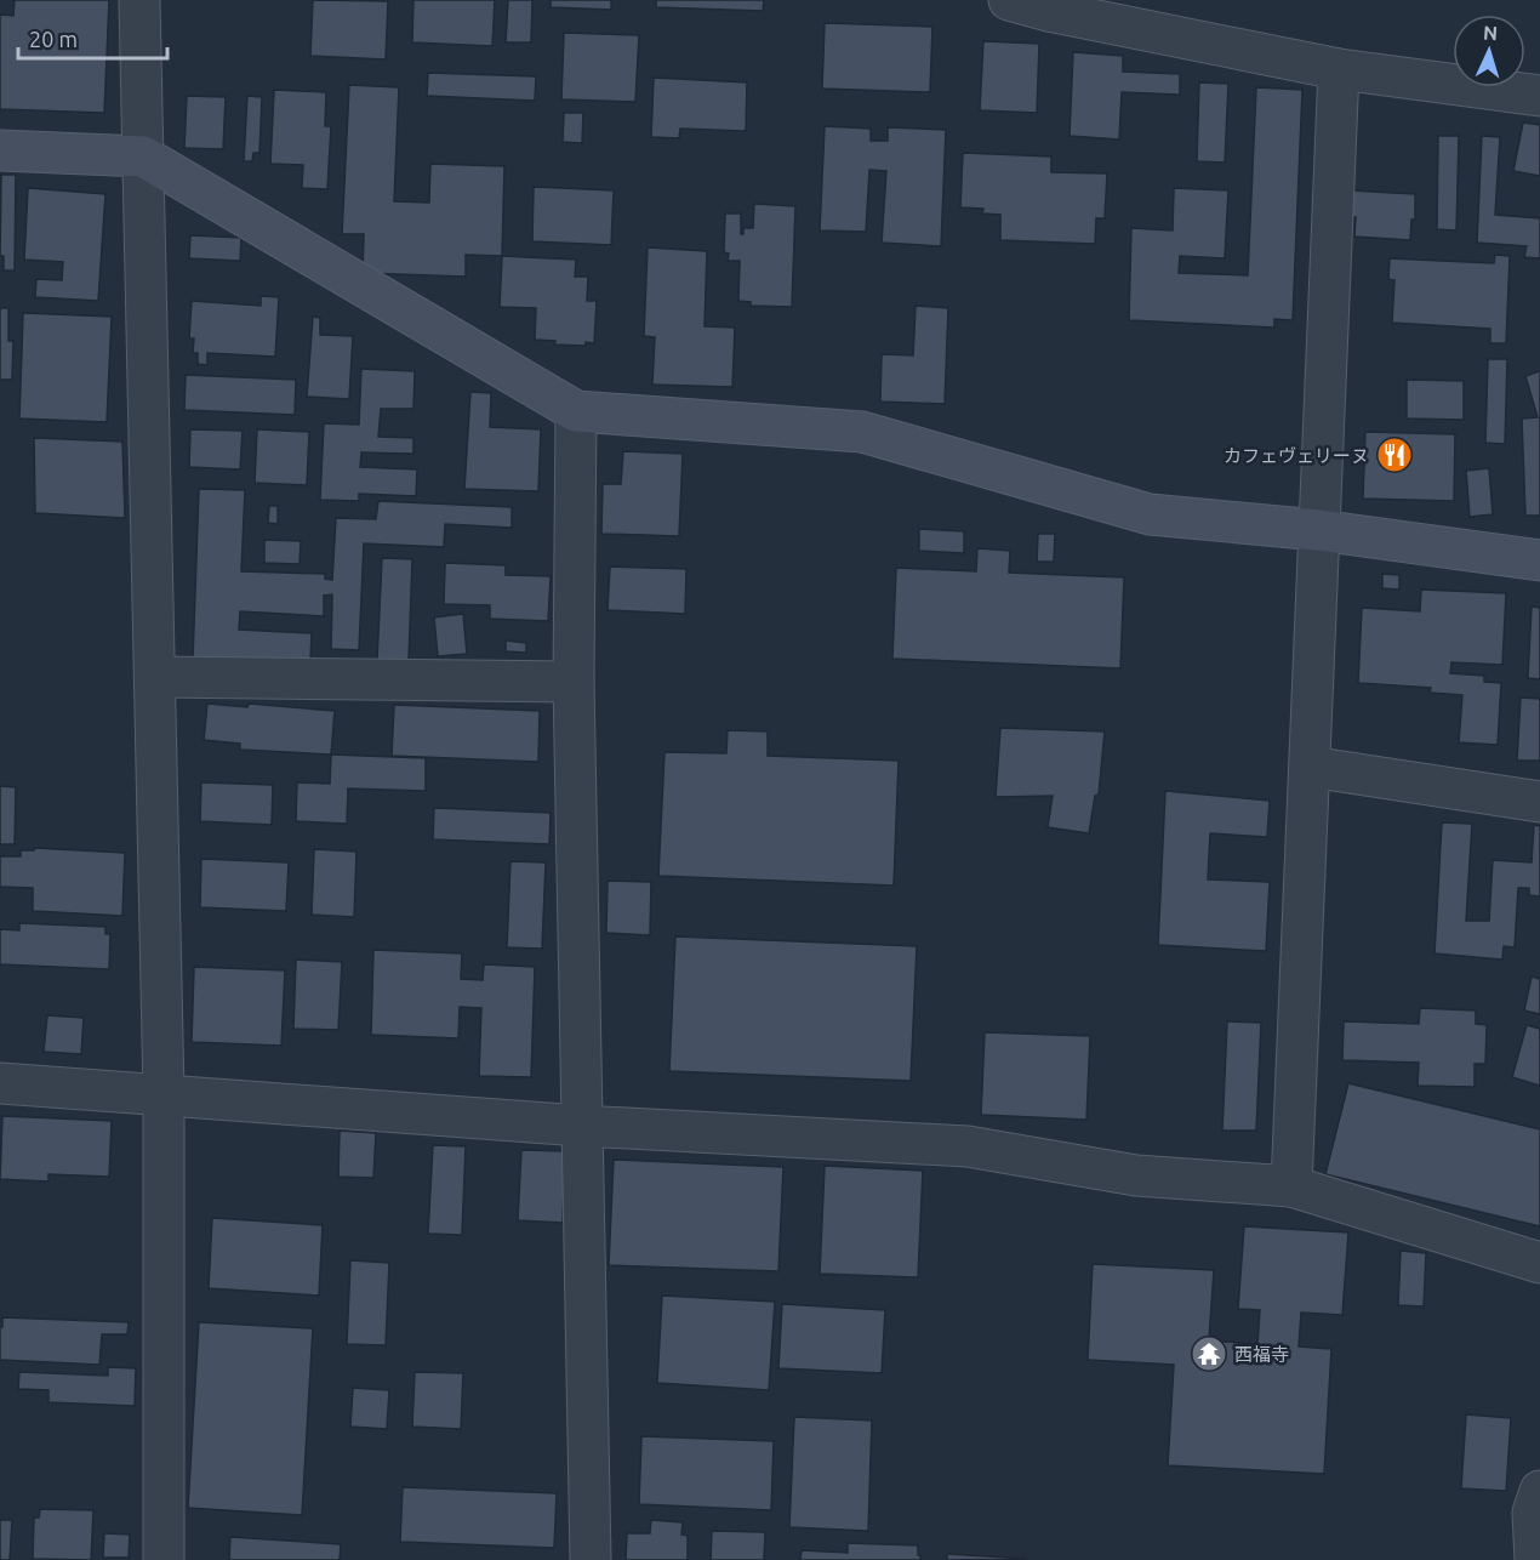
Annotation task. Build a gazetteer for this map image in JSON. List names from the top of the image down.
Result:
{
  "places": {
    "restaurant": ["カフェヴェリーヌ"],
    "temple": ["西福寺"]
  },
  "scale_bar": "20 m",
  "north": "top"
}
